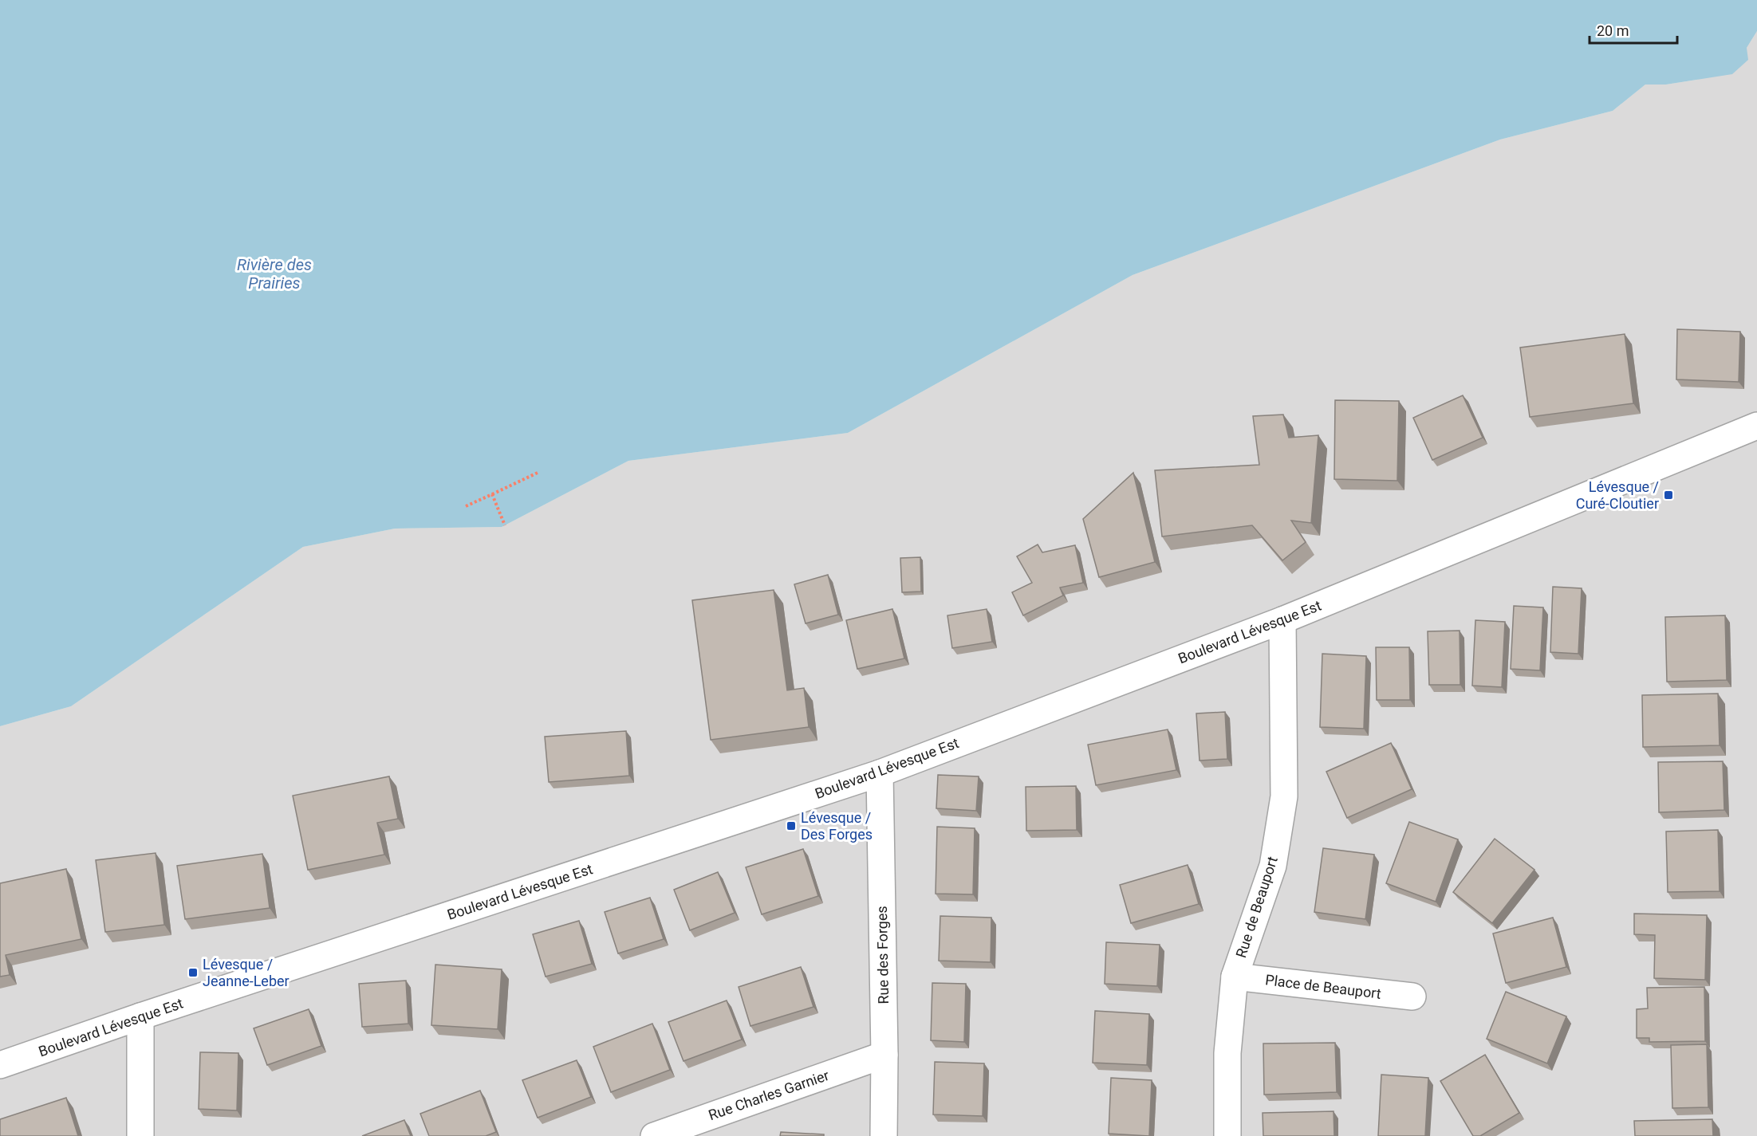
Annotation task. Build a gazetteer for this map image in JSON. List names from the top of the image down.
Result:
{
  "streets": {
    "street": [
      "Boulevard Lévesque Est",
      "Rue de Beauport",
      "Rue des Forges",
      "Place de Beauport",
      "Rue Charles Garnier"
    ]
  },
  "crossings": [
    ["Boulevard Lévesque Est", "Rue de Beauport"],
    ["Boulevard Lévesque Est", "Rue des Forges"],
    ["Rue de Beauport", "Place de Beauport"],
    ["Rue des Forges", "Rue Charles Garnier"]
  ],
  "water": ["Rivière des Prairies"],
  "places": {
    "transit": ["Lévesque / Curé-Cloutier", "Lévesque / Des Forges", "Lévesque / Jeanne-Leber"]
  },
  "scale_bar": "20 m"
}
